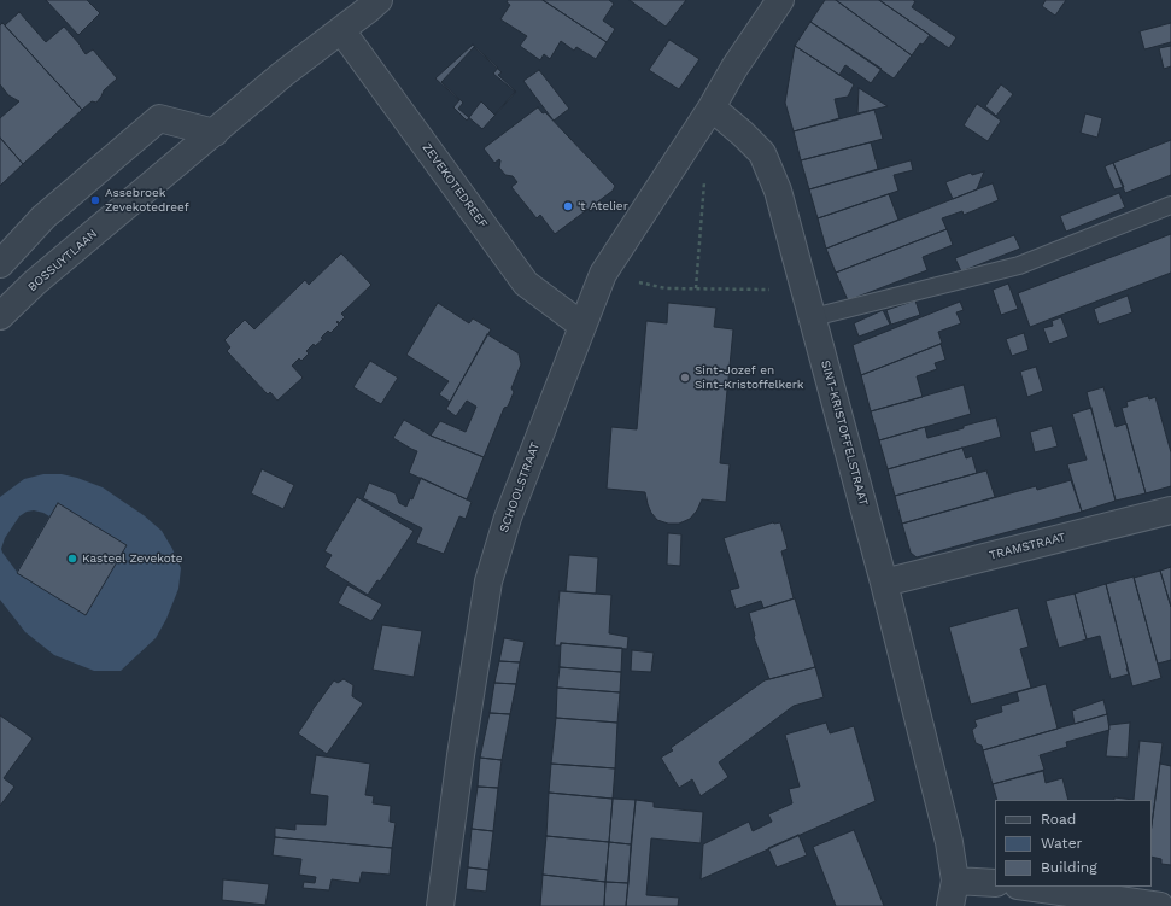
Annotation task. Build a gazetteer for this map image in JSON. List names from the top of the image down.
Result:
{
  "streets": {
    "street": [
      "ZEVEKOTEDREEF",
      "BOSSUYTLAAN",
      "SINT-KRISTOFFELSTRAAT",
      "SCHOOLSTRAAT",
      "TRAMSTRAAT"
    ]
  },
  "crossings": [
    ["ZEVEKOTEDREEF", "BOSSUYTLAAN"],
    ["ZEVEKOTEDREEF", "SCHOOLSTRAAT"],
    ["SINT-KRISTOFFELSTRAAT", "SCHOOLSTRAAT"],
    ["SINT-KRISTOFFELSTRAAT", "TRAMSTRAAT"]
  ],
  "places": [
    "Assebroek Zevekotedreef",
    "'t Atelier",
    "Sint-Jozef en Sint-Kristoffelkerk",
    "Kasteel Zevekote"
  ],
  "legend": ["Road", "Water", "Building"]
}
